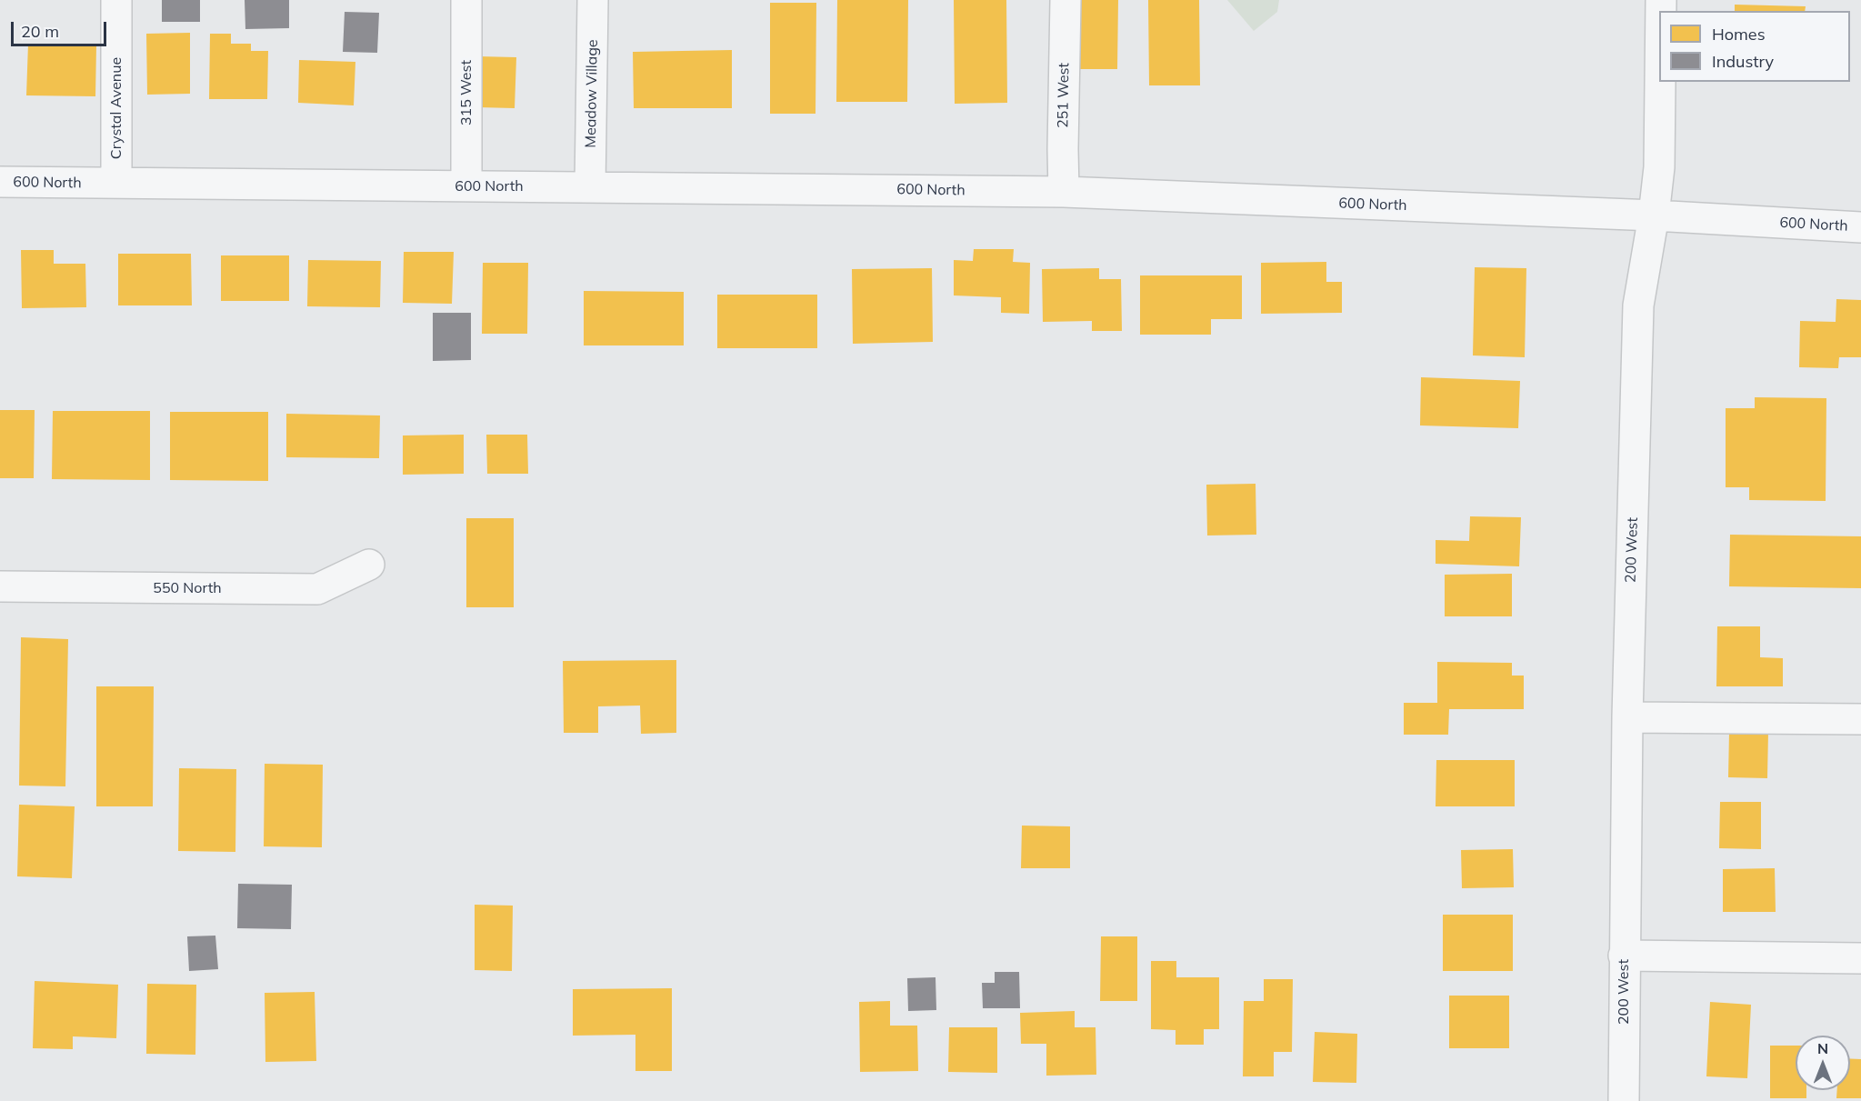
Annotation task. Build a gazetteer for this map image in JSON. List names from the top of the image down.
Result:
{
  "streets": {
    "street": [
      "315 West",
      "Meadow Village",
      "251 West",
      "Crystal Avenue",
      "600 North",
      "200 West",
      "550 North"
    ]
  },
  "crossings": [
    ["315 West", "600 North"],
    ["Meadow Village", "600 North"],
    ["251 West", "600 North"],
    ["Crystal Avenue", "600 North"],
    ["600 North", "200 West"]
  ],
  "legend": ["Homes", "Industry"],
  "scale_bar": "20 m",
  "north": "top"
}
